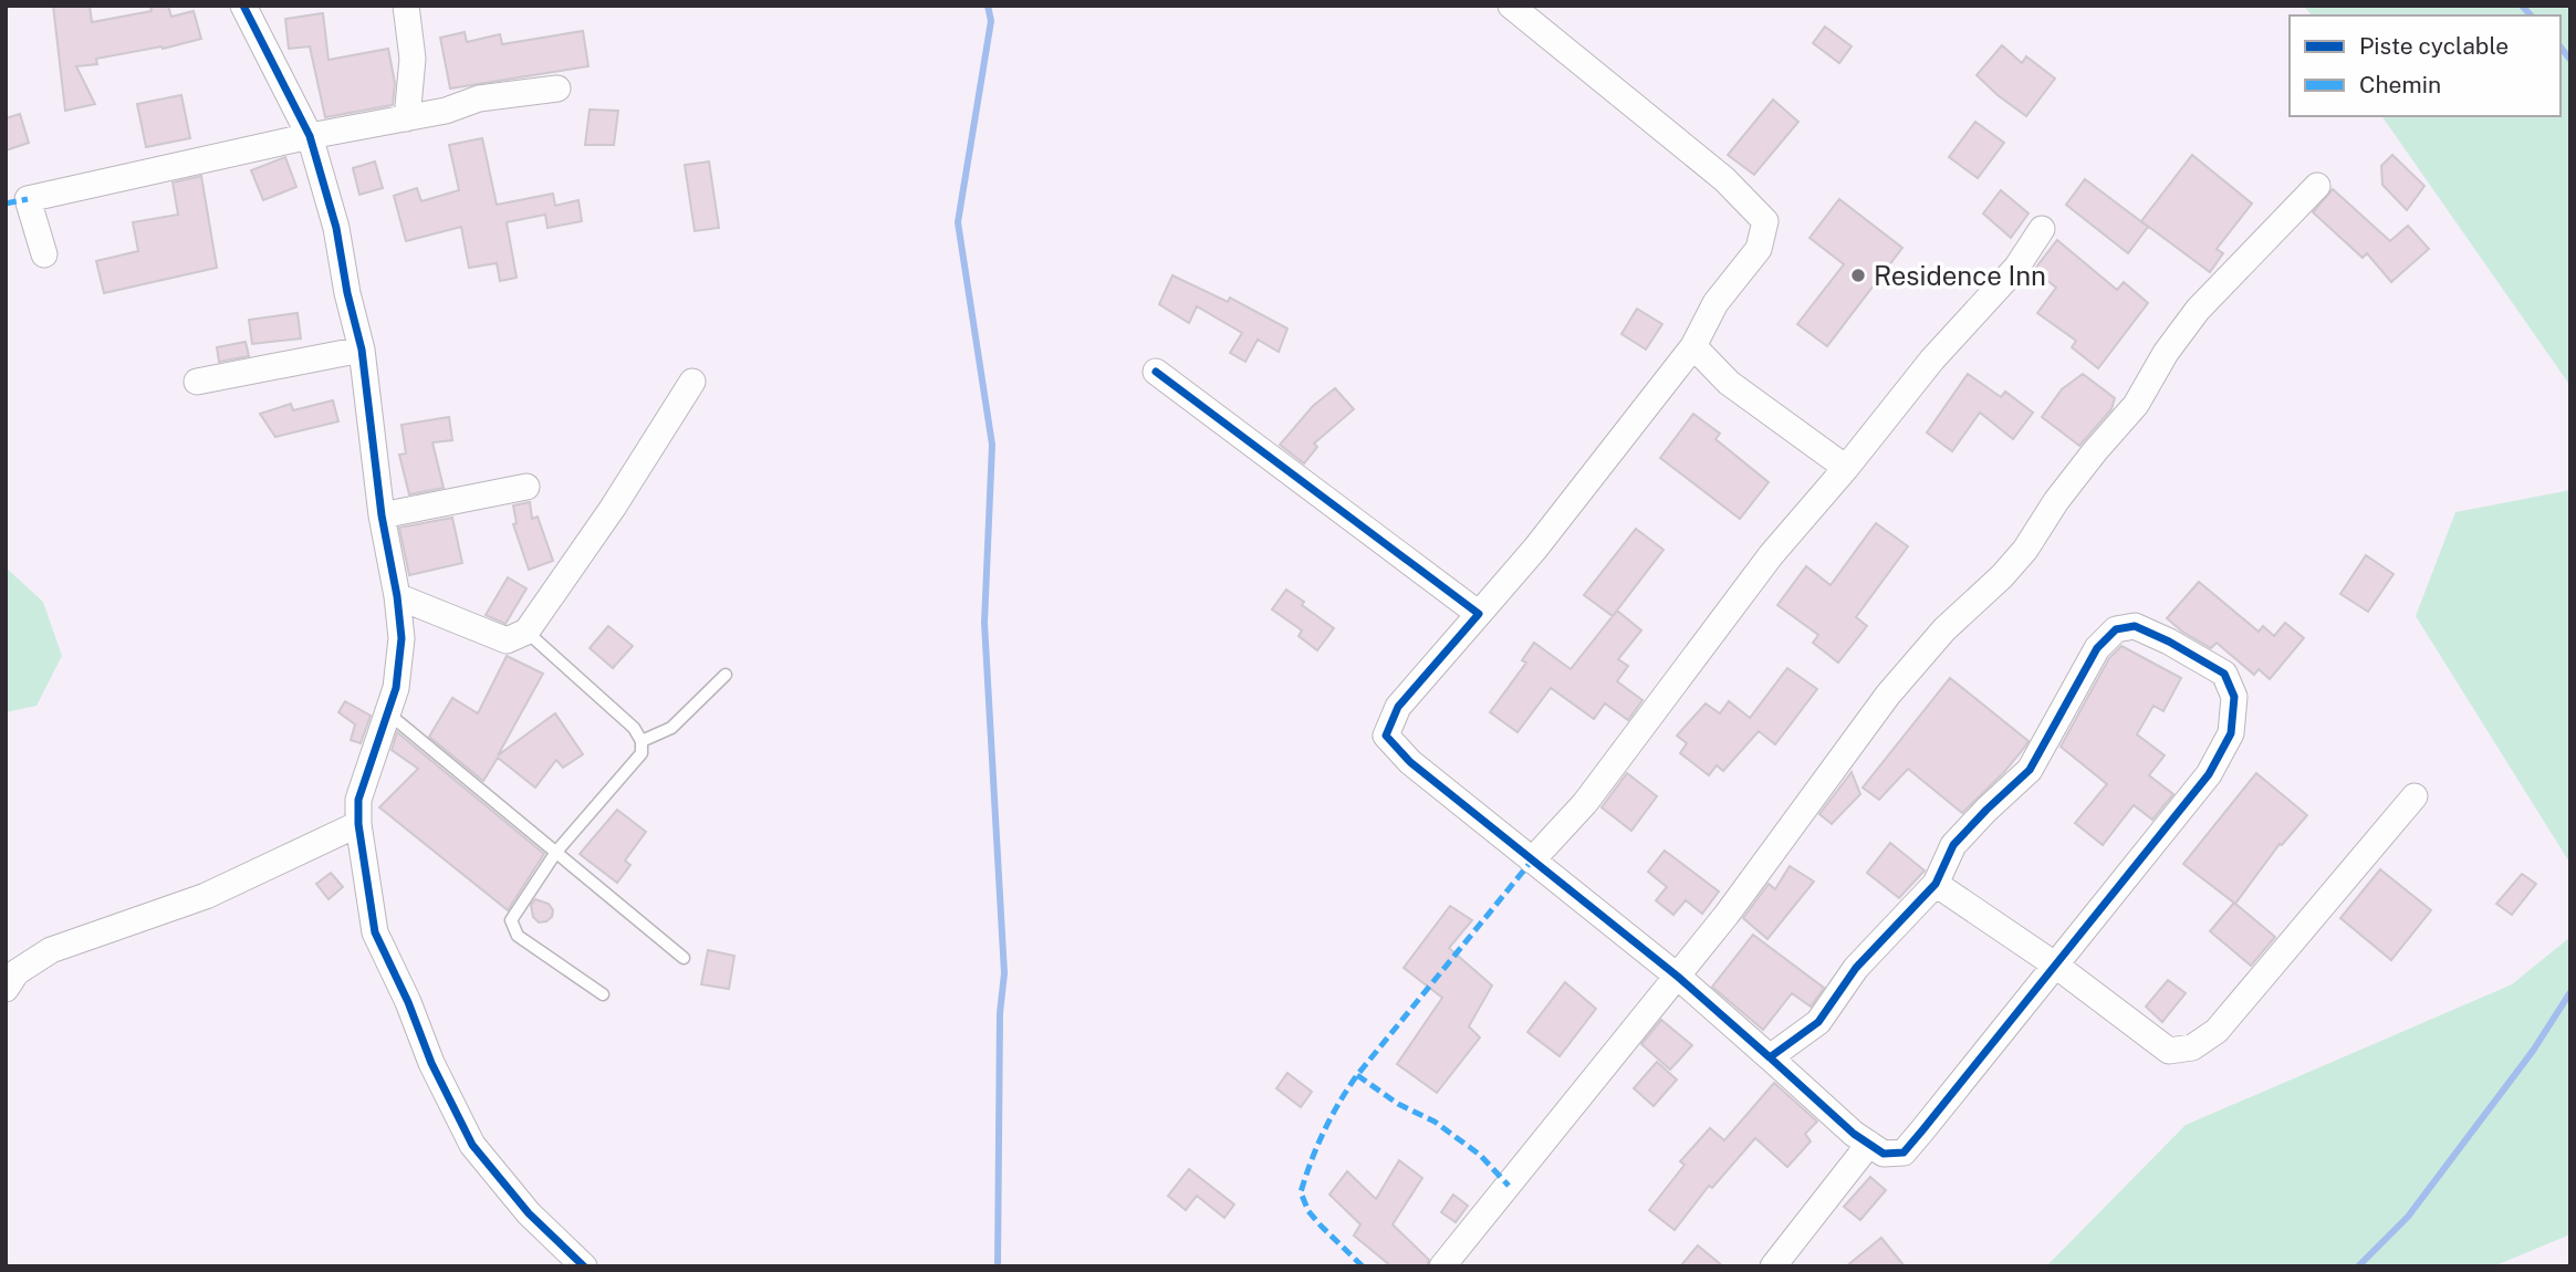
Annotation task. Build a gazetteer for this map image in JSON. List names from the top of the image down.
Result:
{
  "places": ["Residence Inn"],
  "legend": ["Piste cyclable", "Chemin"]
}
